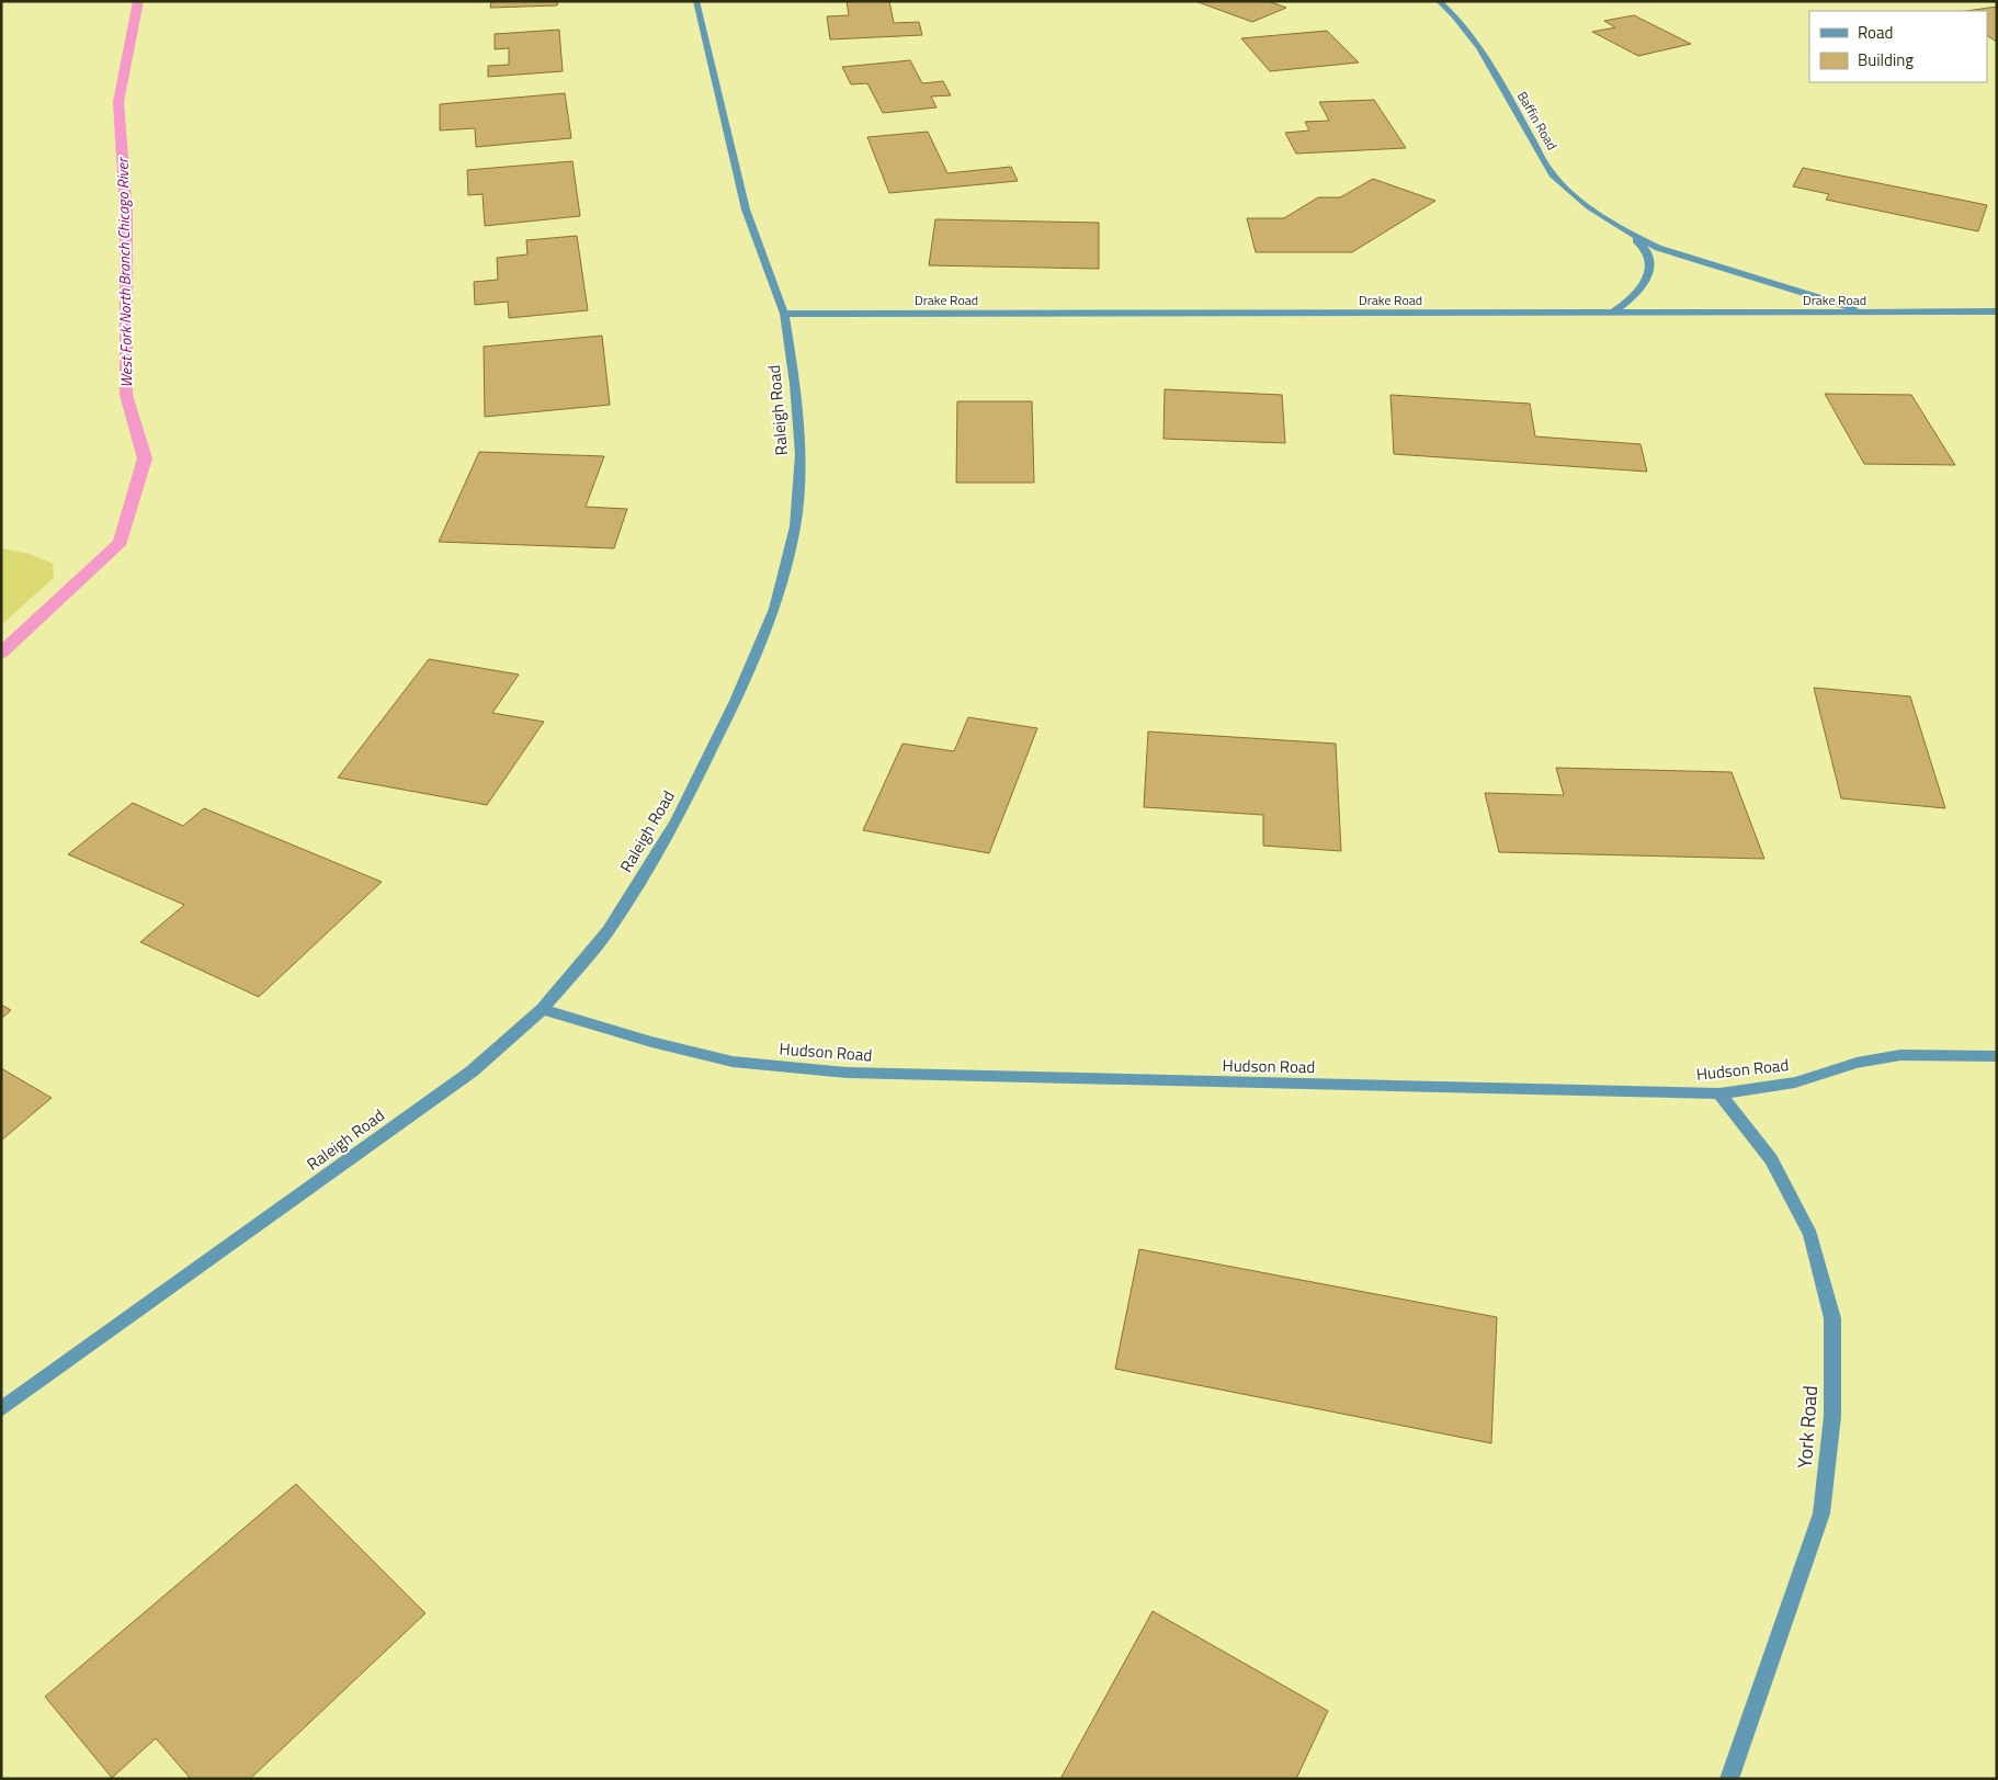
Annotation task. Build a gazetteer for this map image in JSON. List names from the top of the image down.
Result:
{
  "streets": {
    "street": [
      "Baffin Road",
      "Drake Road",
      "Raleigh Road",
      "Hudson Road",
      "York Road"
    ]
  },
  "crossings": [
    ["Baffin Road", "Drake Road"],
    ["Drake Road", "Raleigh Road"],
    ["Raleigh Road", "Hudson Road"],
    ["Hudson Road", "York Road"]
  ],
  "water": ["West Fork North Branch Chicago River"],
  "legend": ["Road", "Building"]
}
